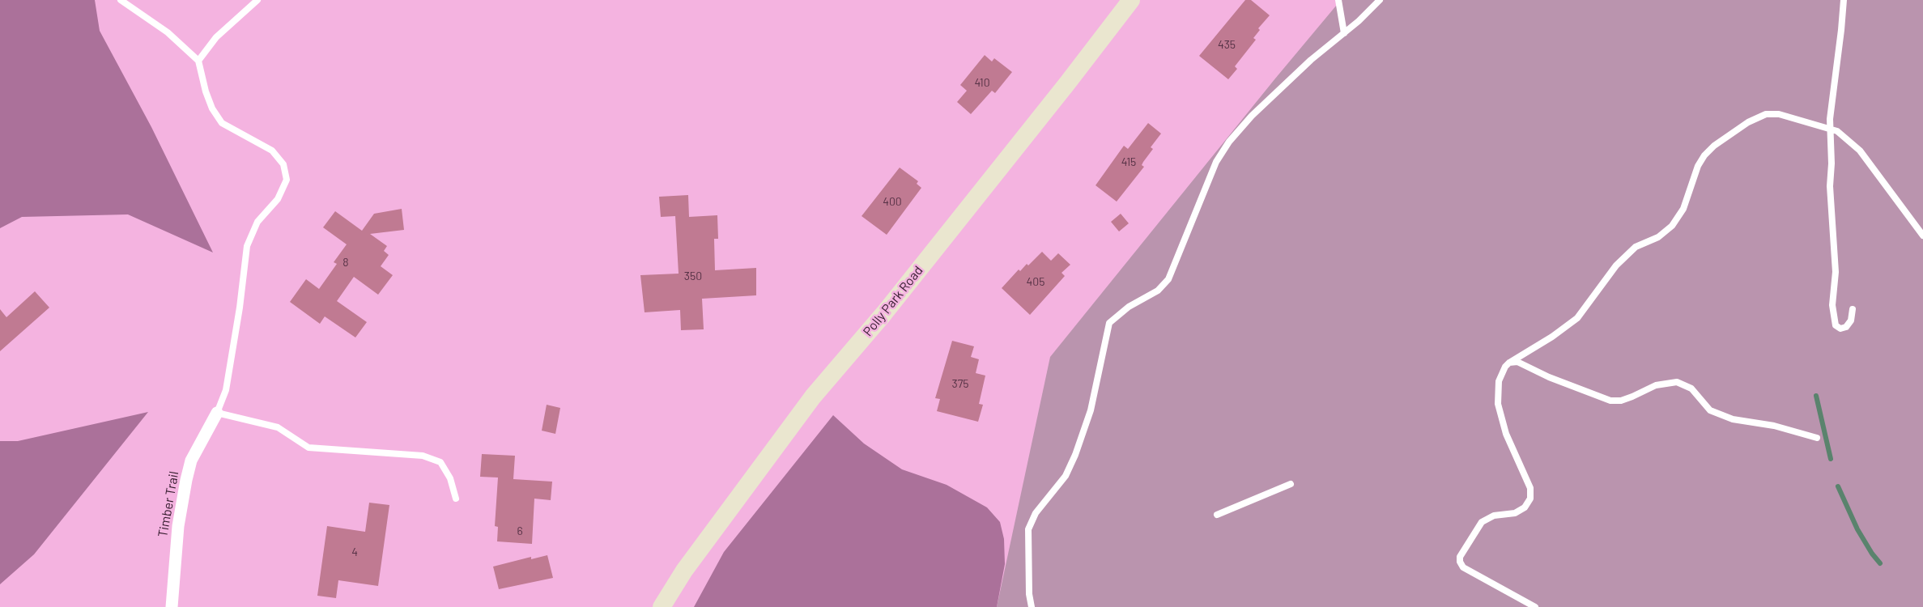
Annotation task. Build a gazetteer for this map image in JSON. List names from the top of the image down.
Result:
{
  "streets": {
    "street": ["Polly Park Road", "Timber Trail"]
  },
  "house_numbers": [
    "435",
    "410",
    "415",
    "400",
    "8",
    "350",
    "405",
    "375",
    "6",
    "4"
  ]
}
